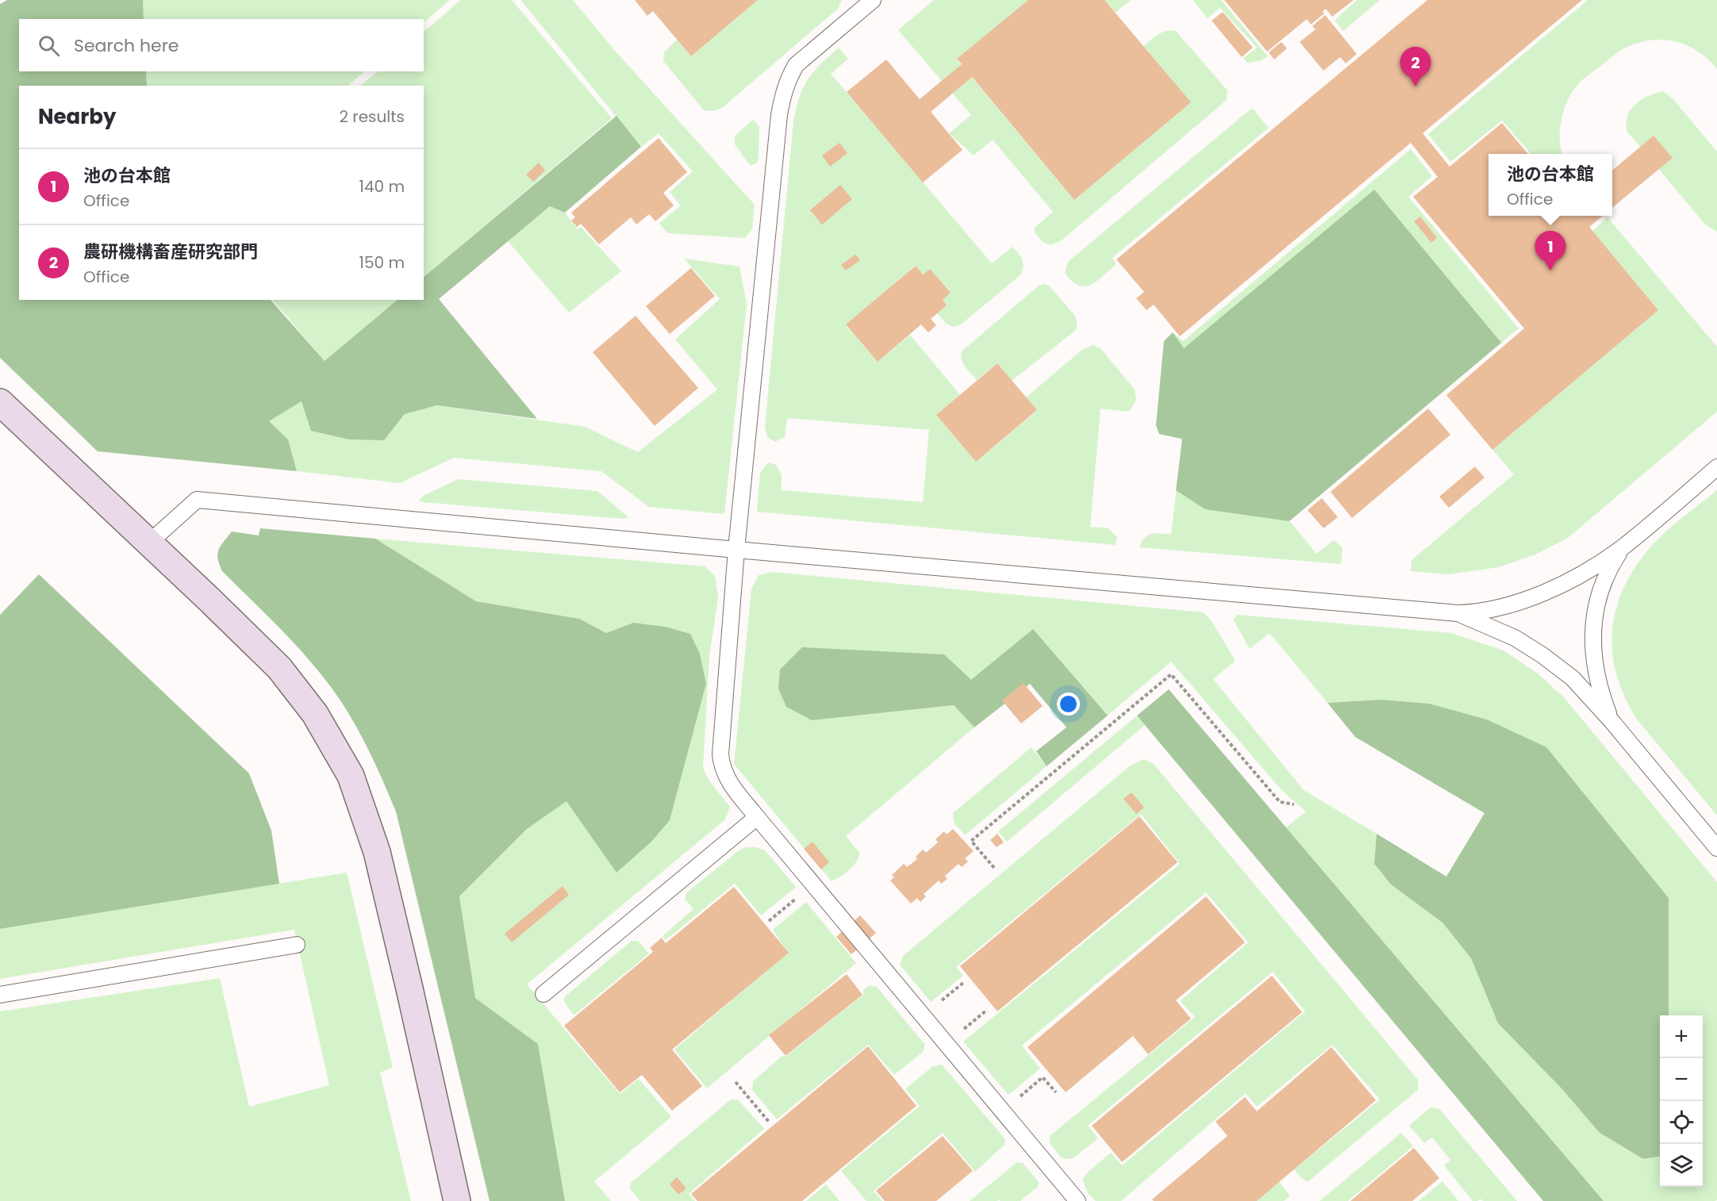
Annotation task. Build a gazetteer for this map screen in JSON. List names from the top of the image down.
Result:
{
  "page": {
    "search": "Search here",
    "pins": ["2", "1"],
    "heading": ["Nearby", "2 results"],
    "list": [
      {
        "mark": "1",
        "name": "池の台本館",
        "note": "Office",
        "value": "140 m"
      },
      {
        "mark": "2",
        "name": "農研機構畜産研究部門",
        "note": "Office",
        "value": "150 m"
      }
    ],
    "popup": ["池の台本館", "Office"],
    "map_buttons": ["+", "−"]
  }
}
